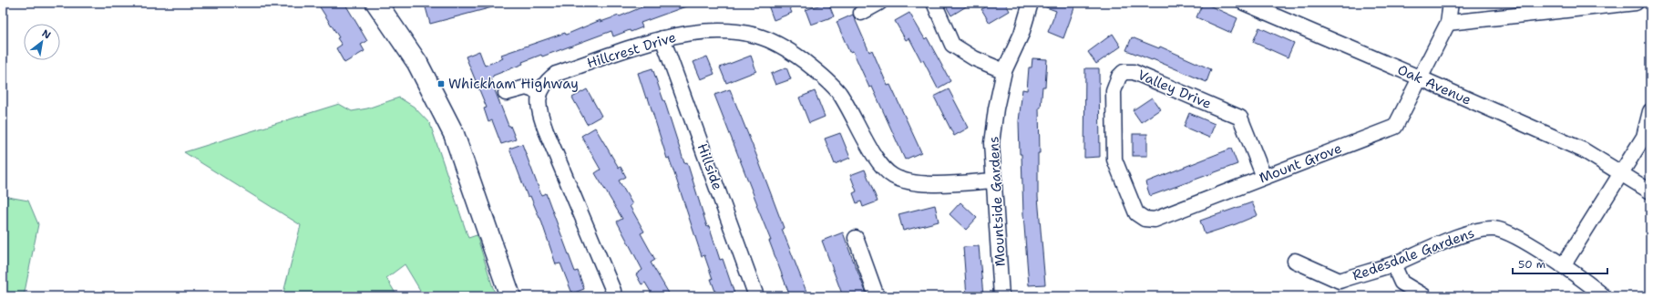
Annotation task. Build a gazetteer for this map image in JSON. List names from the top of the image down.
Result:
{
  "streets": {
    "street": [
      "Hillcrest Drive",
      "Oak Avenue",
      "Valley Drive",
      "Mount Grove",
      "Hillside",
      "Mountside Gardens",
      "Redesdale Gardens"
    ]
  },
  "crossings": [
    ["Hillcrest Drive", "Hillside"],
    ["Hillcrest Drive", "Mountside Gardens"],
    ["Oak Avenue", "Mount Grove"],
    ["Valley Drive", "Mount Grove"]
  ],
  "places": {
    "transit": ["Whickham Highway"]
  },
  "scale_bar": "50 m",
  "north": "top right"
}
